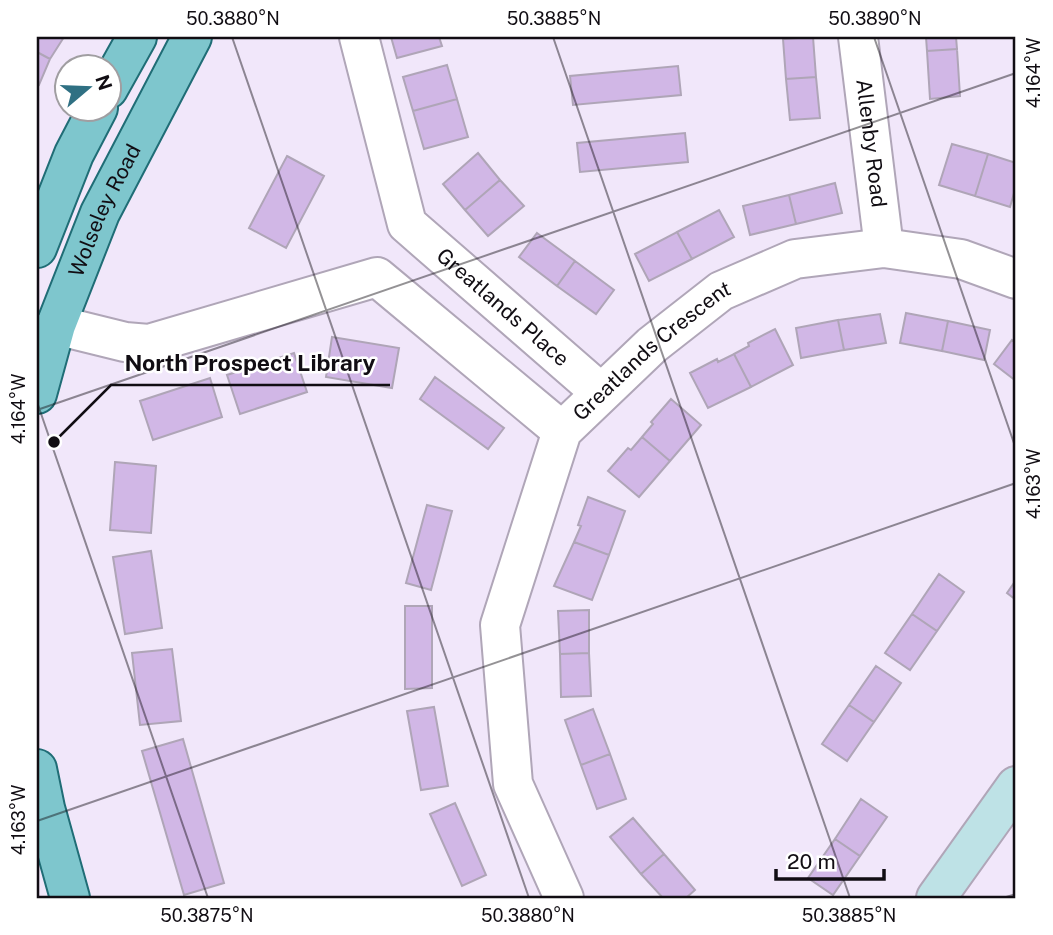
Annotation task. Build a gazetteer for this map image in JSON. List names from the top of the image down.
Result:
{
  "streets": {
    "main road": ["Wolseley Road"],
    "street": ["Allenby Road", "Greatlands Place", "Greatlands Crescent"]
  },
  "crossings": [
    ["Allenby Road", "Greatlands Crescent"],
    ["Greatlands Place", "Greatlands Crescent"]
  ],
  "places": ["North Prospect Library"],
  "scale_bar": "20 m",
  "north": "right",
  "coordinates": [
    "50.3880°N",
    "50.3885°N",
    "50.3890°N",
    "4.164°W",
    "4.163°W",
    "50.3875°N"
  ]
}
